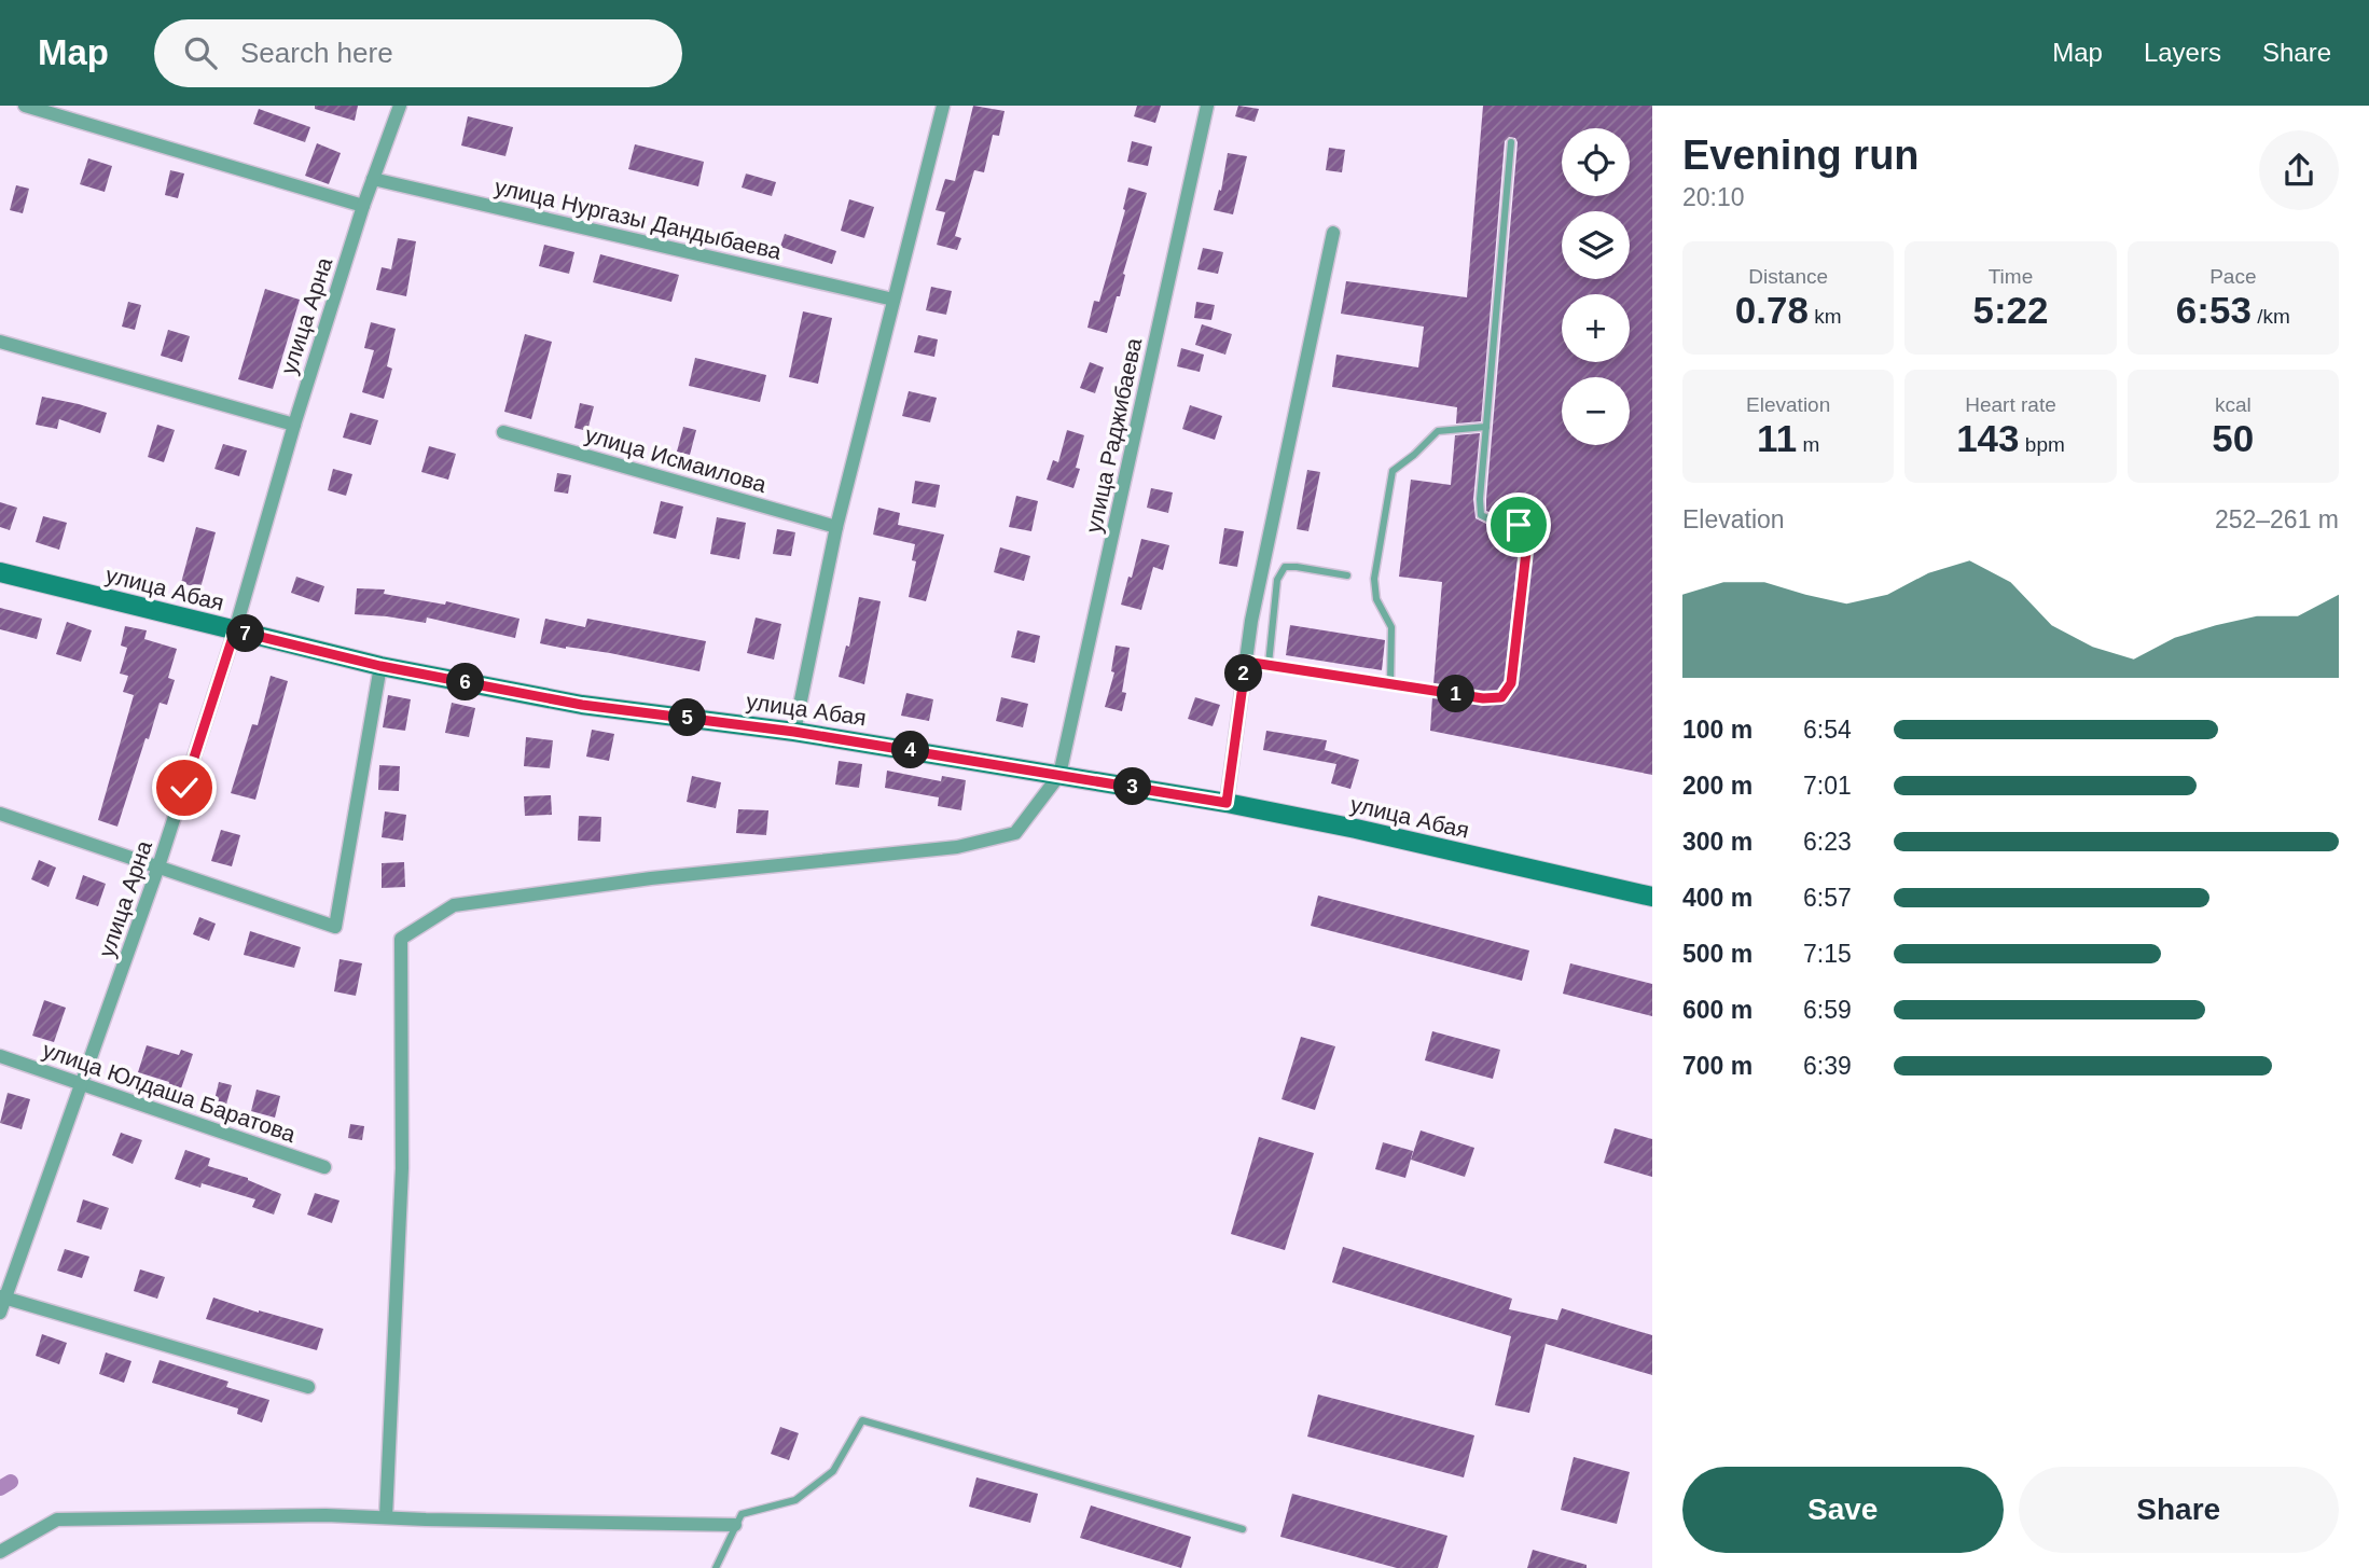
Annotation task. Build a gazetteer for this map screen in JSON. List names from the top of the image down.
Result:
{
  "streets": {
    "street": [
      "улица Нургазы Дандыбаева",
      "улица Арна",
      "улица Раджибаева",
      "улица Исмаилова",
      "улица Абая",
      "улица Юлдаша Баратова"
    ]
  },
  "crossings": [
    ["улица Нургазы Дандыбаева", "улица Арна"],
    ["улица Арна", "улица Абая"],
    ["улица Арна", "улица Юлдаша Баратова"],
    ["улица Раджибаева", "улица Абая"]
  ],
  "page": {
    "header": "Map",
    "search": "Search here",
    "nav": ["Map", "Layers", "Share"],
    "heading": ["Evening run", "20:10"],
    "map_buttons": ["+", "−"],
    "stats": [
      ["Distance", "0.78 km"],
      ["Time", "5:22"],
      ["Pace", "6:53 /km"],
      ["Elevation", "11 m"],
      ["Heart rate", "143 bpm"],
      ["kcal", "50"]
    ],
    "chart": ["Elevation", "252–261 m"],
    "pins": [
      "7",
      "2",
      "6",
      "1",
      "5",
      "4",
      "3"
    ],
    "list": [
      {
        "name": "100 m",
        "note": "6:54"
      },
      {
        "name": "200 m",
        "note": "7:01"
      },
      {
        "name": "300 m",
        "note": "6:23"
      },
      {
        "name": "400 m",
        "note": "6:57"
      },
      {
        "name": "500 m",
        "note": "7:15"
      },
      {
        "name": "600 m",
        "note": "6:59"
      },
      {
        "name": "700 m",
        "note": "6:39"
      }
    ],
    "buttons": ["Save", "Share"]
  }
}
